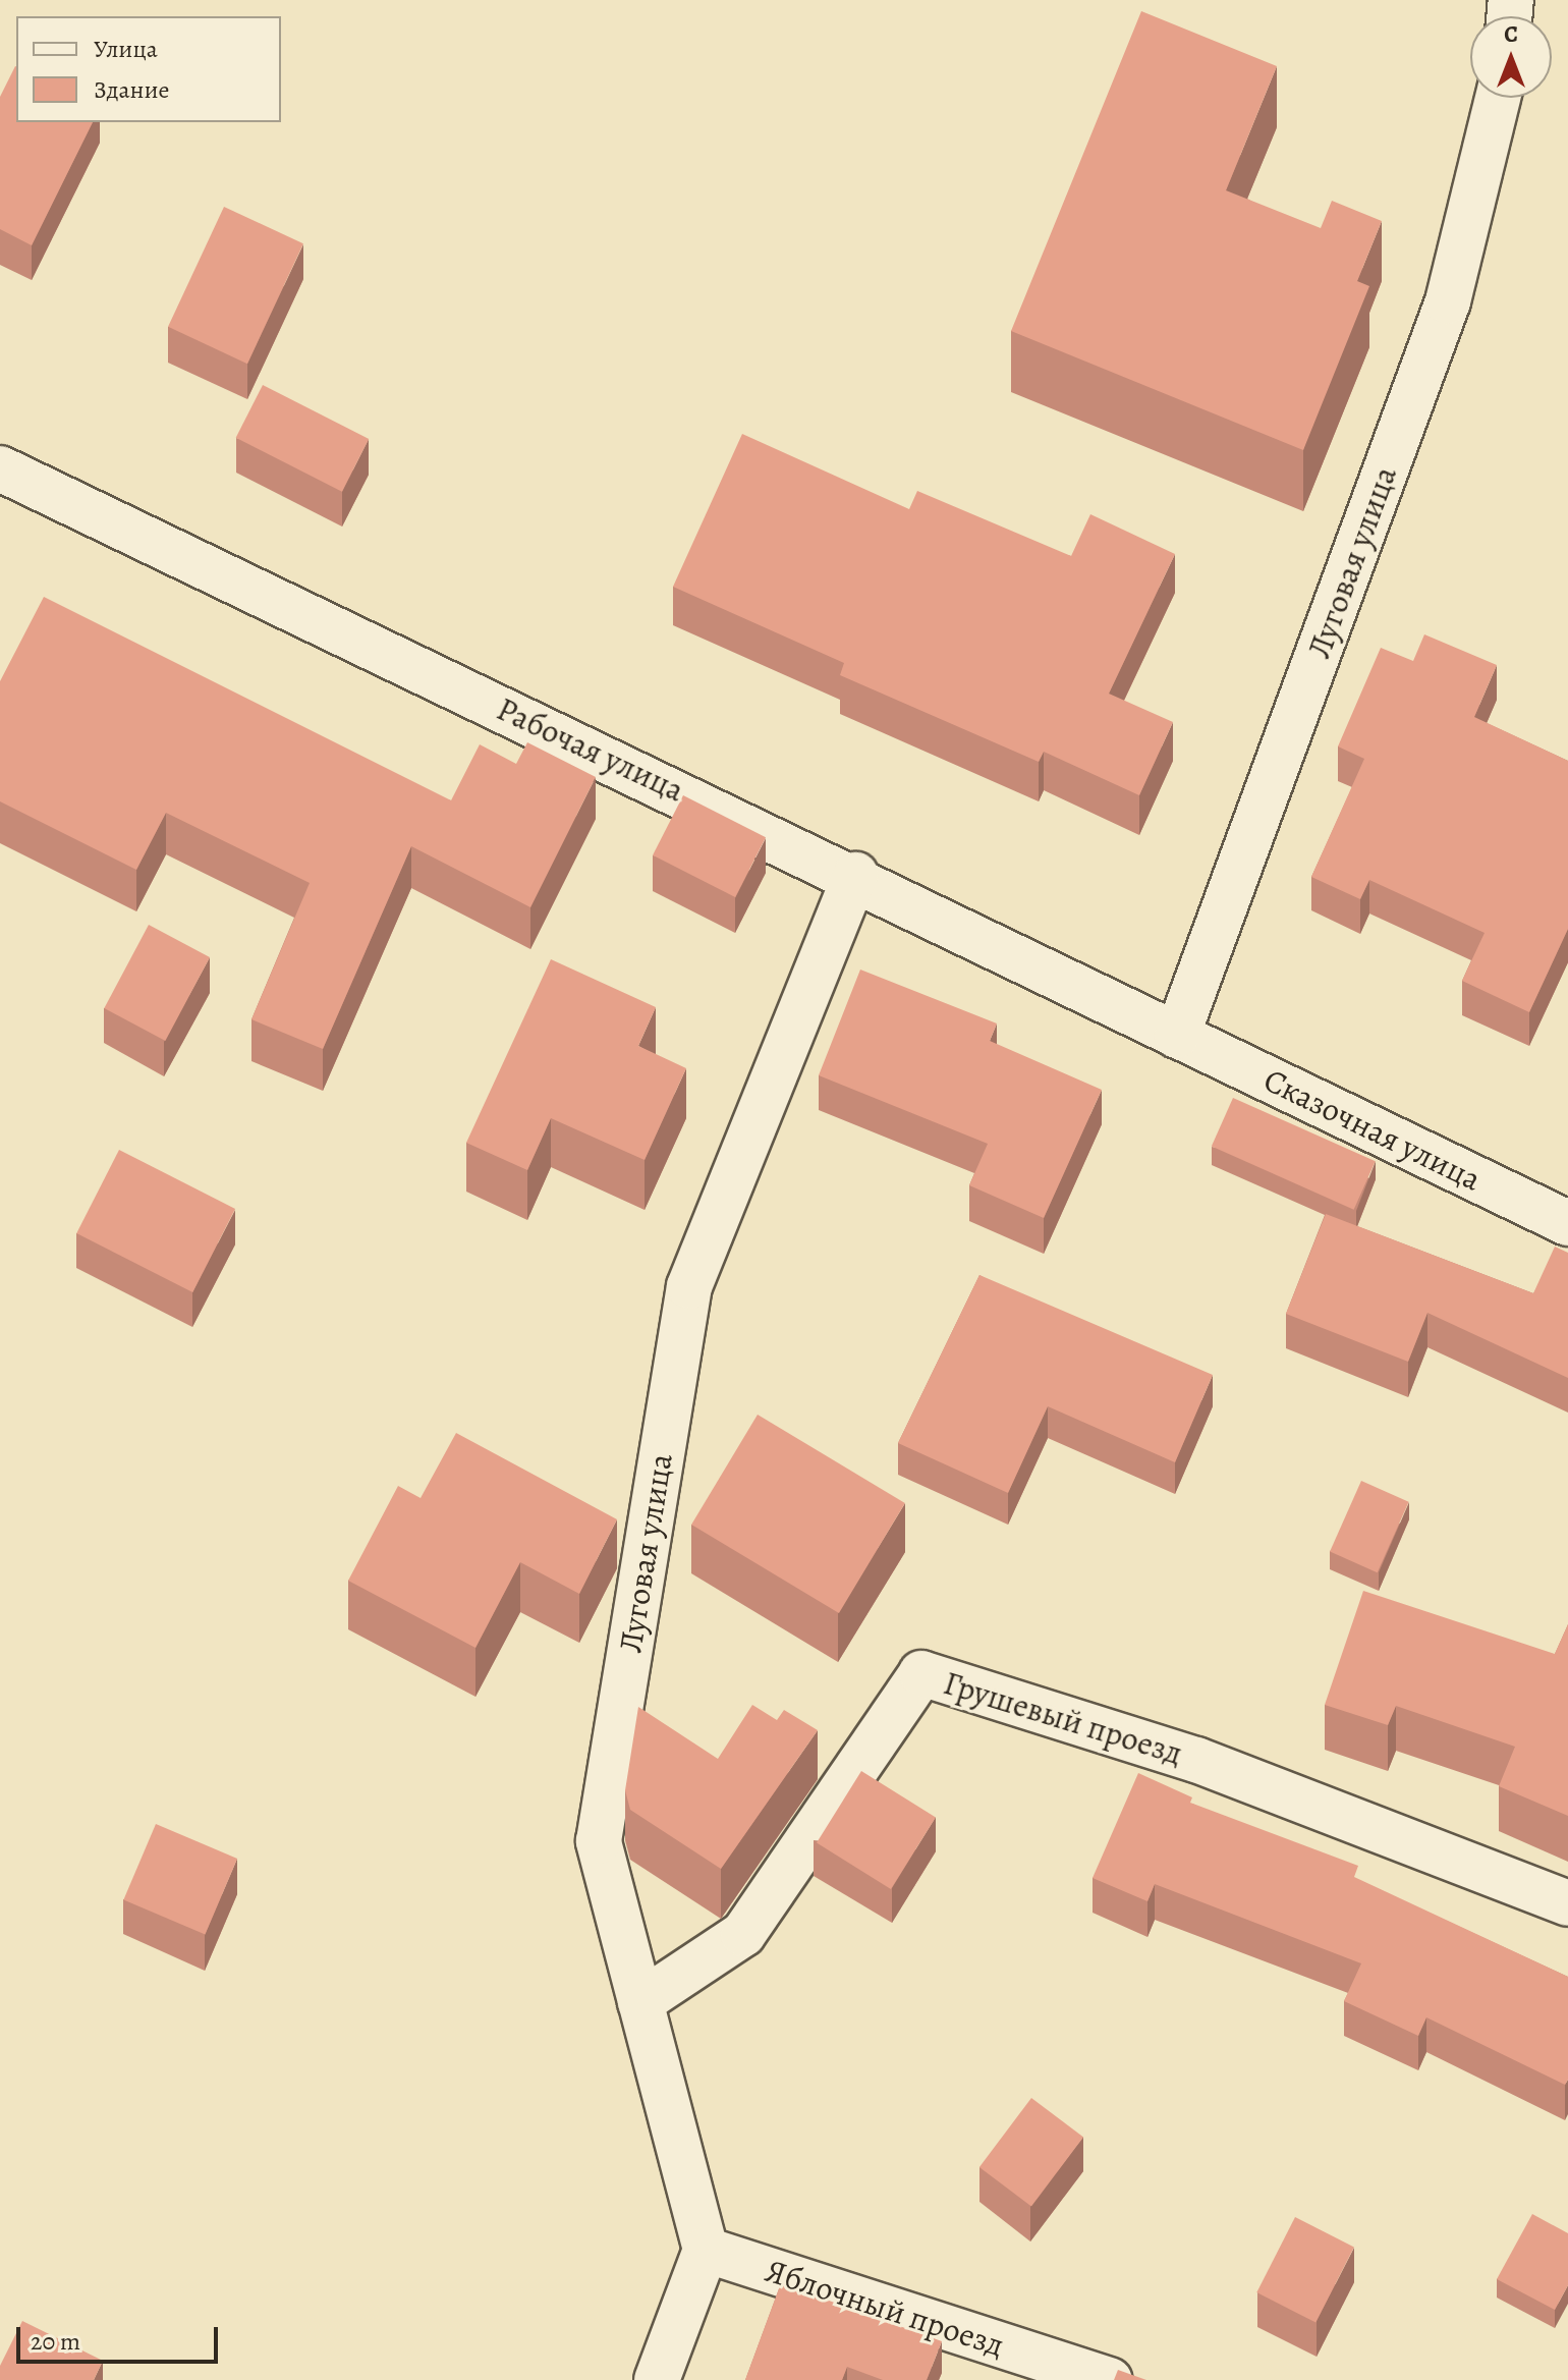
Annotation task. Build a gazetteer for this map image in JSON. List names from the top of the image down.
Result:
{
  "streets": {
    "street": [
      "Луговая улица",
      "Рабочая улица",
      "Сказочная улица",
      "Грушевый проезд",
      "Яблочный проезд"
    ]
  },
  "crossings": [
    ["Луговая улица", "Рабочая улица"],
    ["Луговая улица", "Сказочная улица"],
    ["Луговая улица", "Грушевый проезд"],
    ["Луговая улица", "Яблочный проезд"],
    ["Рабочая улица", "Сказочная улица"]
  ],
  "legend": ["Улица", "Здание"],
  "scale_bar": "20 m",
  "north": "top"
}
